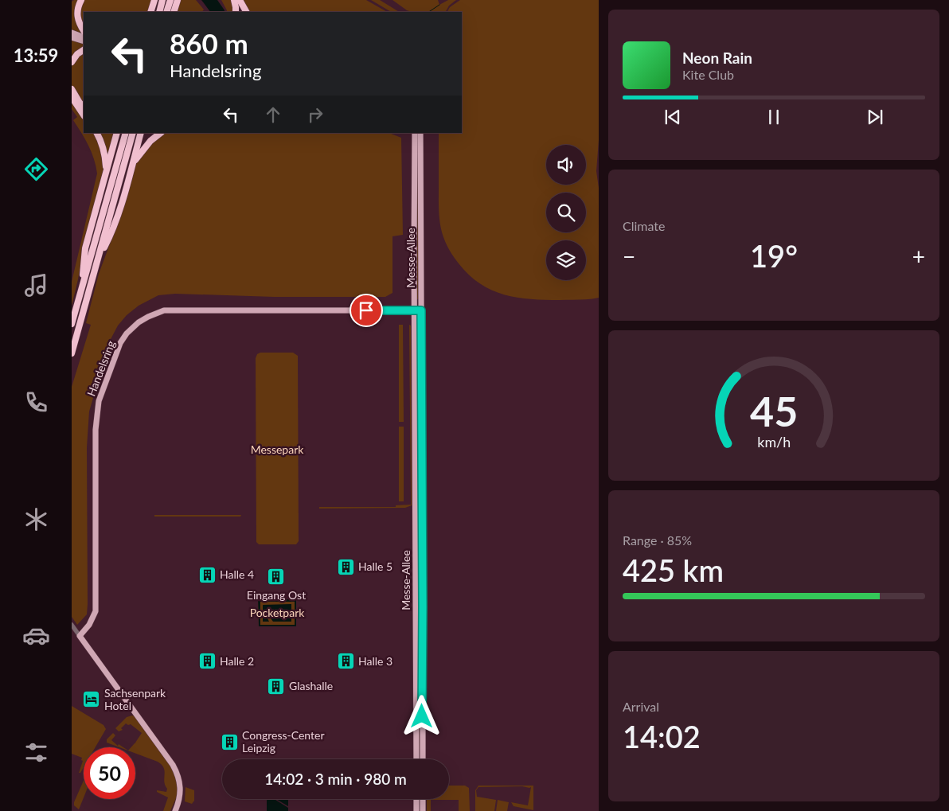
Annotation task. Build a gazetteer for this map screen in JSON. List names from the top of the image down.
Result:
{
  "streets": {
    "main road": ["Messe-Allee", "Handelsring"]
  },
  "crossings": [
    ["Messe-Allee", "Handelsring"]
  ],
  "parks": ["Messepark", "Pocketpark"],
  "places": {
    "building": [
      "Halle 5",
      "Halle 4",
      "Eingang Ost",
      "Halle 2",
      "Halle 3",
      "Glashalle",
      "Congress-Center Leipzig"
    ],
    "hotel": ["Sachsenpark Hotel"]
  },
  "page": {
    "tabs": "13:59",
    "turn": ["860 m", "Handelsring"],
    "song": ["Neon Rain", "Kite Club"],
    "tile": [
      "Climate",
      ["Range · 85%", "425 km"],
      ["Arrival", "14:02"]
    ],
    "heat": ["−", "19°", "+"],
    "limit": "50",
    "trip": "14:02 · 3 min · 980 m",
    "gauge": ["45", "km/h"]
  }
}
